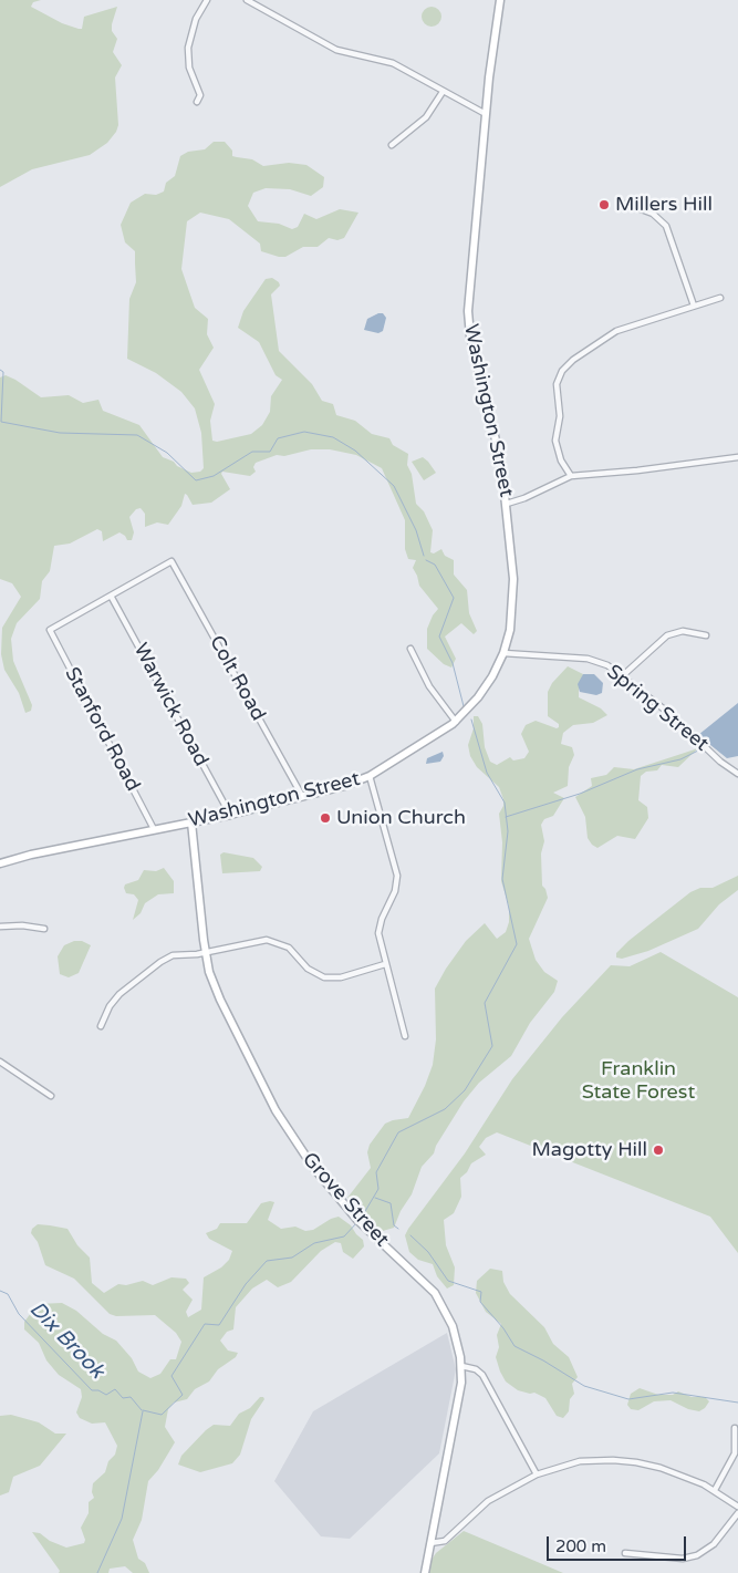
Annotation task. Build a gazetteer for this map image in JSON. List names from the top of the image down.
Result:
{
  "streets": {
    "main road": ["Washington Street", "Grove Street"],
    "street": [
      "Colt Road",
      "Warwick Road",
      "Spring Street",
      "Stanford Road"
    ]
  },
  "crossings": [
    ["Washington Street", "Colt Road"],
    ["Washington Street", "Warwick Road"],
    ["Washington Street", "Spring Street"],
    ["Washington Street", "Stanford Road"],
    ["Washington Street", "Grove Street"],
    ["Colt Road", "Warwick Road"],
    ["Colt Road", "Stanford Road"],
    ["Warwick Road", "Stanford Road"]
  ],
  "water": ["Dix Brook"],
  "parks": ["Franklin State Forest"],
  "places": ["Millers Hill", "Union Church", "Magotty Hill"],
  "scale_bar": "200 m"
}
